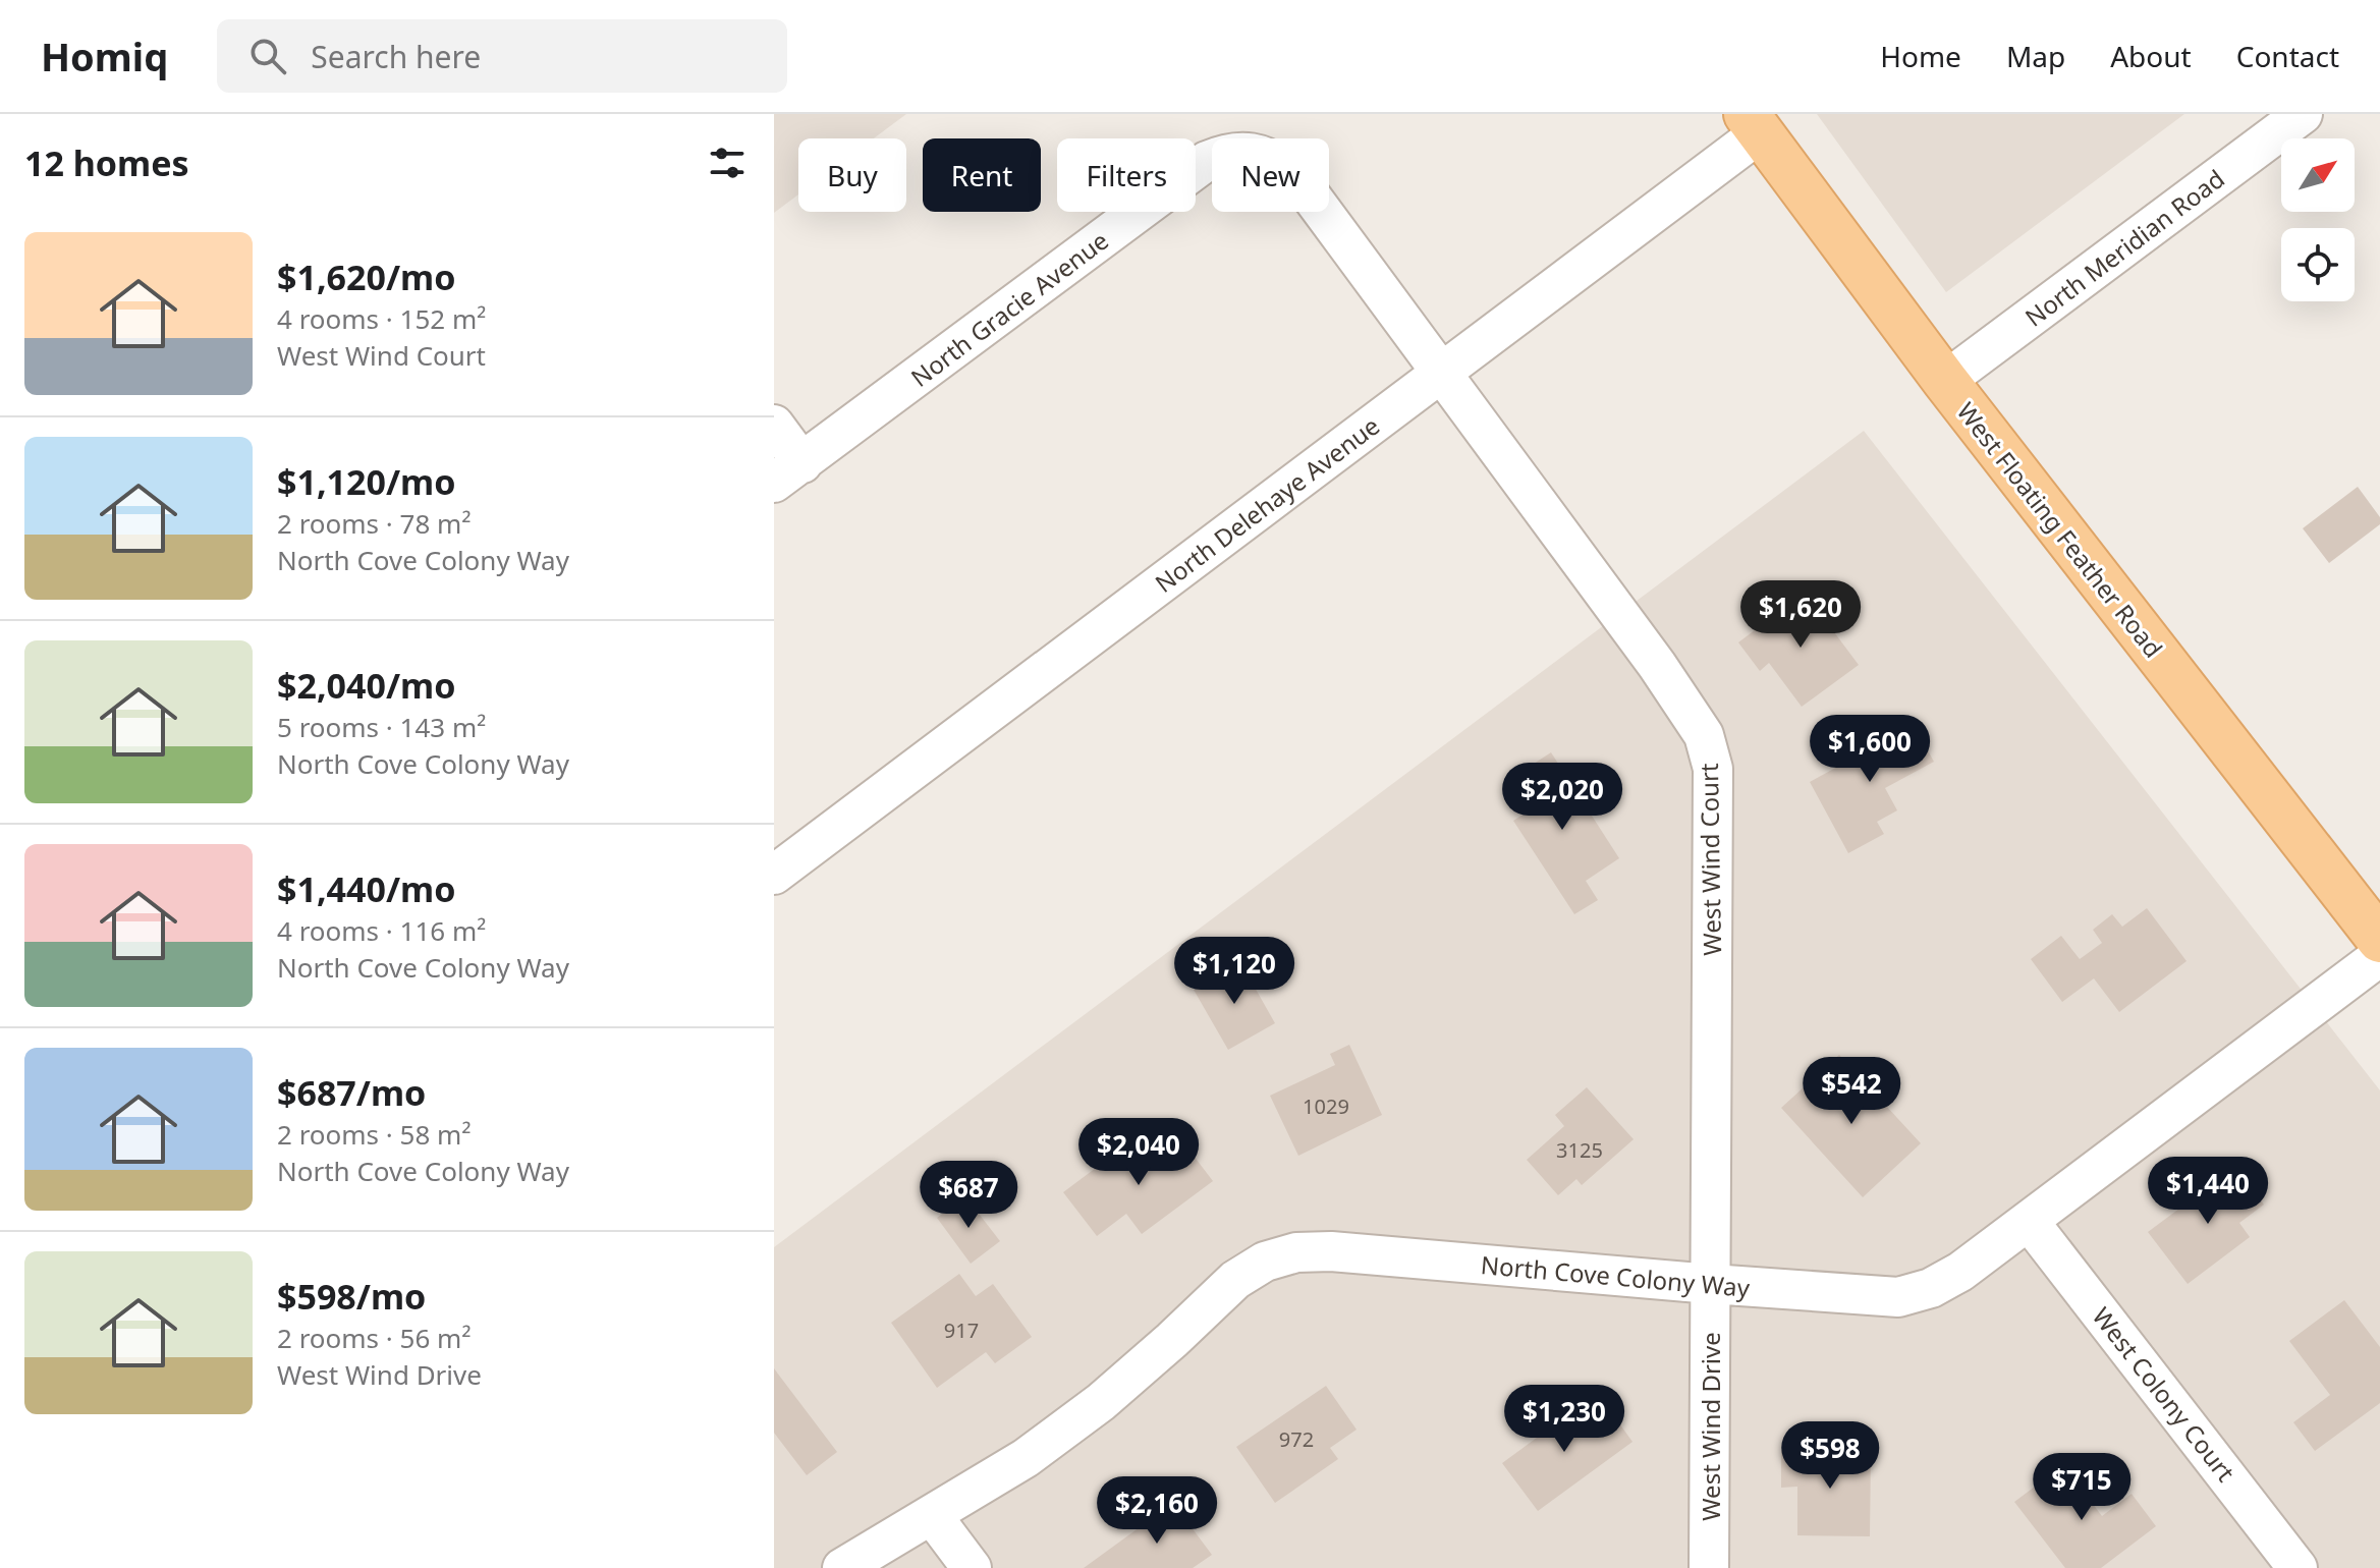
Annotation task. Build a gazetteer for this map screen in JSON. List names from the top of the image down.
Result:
{
  "streets": {
    "main road": ["West Floating Feather Road"],
    "street": [
      "North Meridian Road",
      "North Gracie Avenue",
      "North Delehaye Avenue",
      "West Wind Court",
      "North Cove Colony Way",
      "West Colony Court",
      "West Wind Drive"
    ]
  },
  "crossings": [
    ["North Meridian Road", "West Floating Feather Road"],
    ["North Delehaye Avenue", "West Floating Feather Road"],
    ["North Delehaye Avenue", "West Wind Court"],
    ["West Wind Court", "North Cove Colony Way"],
    ["West Wind Court", "West Wind Drive"],
    ["North Cove Colony Way", "West Colony Court"],
    ["North Cove Colony Way", "West Wind Drive"]
  ],
  "house_numbers": [
    "1029",
    "3125",
    "917",
    "972"
  ],
  "north": "top right",
  "page": {
    "header": "Homiq",
    "search": "Search here",
    "nav": [
      "Home",
      "Map",
      "About",
      "Contact"
    ],
    "heading": "12 homes",
    "chip": [
      "Buy",
      "Rent",
      "Filters",
      "New"
    ],
    "list": [
      {
        "name": "$1,620/mo",
        "note": "4 rooms · 152 m² · West Wind Court"
      },
      {
        "name": "$1,120/mo",
        "note": "2 rooms · 78 m² · North Cove Colony Way"
      },
      {
        "name": "$2,040/mo",
        "note": "5 rooms · 143 m² · North Cove Colony Way"
      },
      {
        "name": "$1,440/mo",
        "note": "4 rooms · 116 m² · North Cove Colony Way"
      },
      {
        "name": "$687/mo",
        "note": "2 rooms · 58 m² · North Cove Colony Way"
      },
      {
        "name": "$598/mo",
        "note": "2 rooms · 56 m² · West Wind Drive"
      }
    ],
    "price": [
      "$1,620",
      "$1,600",
      "$2,020",
      "$1,120",
      "$542",
      "$2,040",
      "$1,440",
      "$687",
      "$1,230",
      "$598",
      "$715",
      "$2,160"
    ]
  }
}
